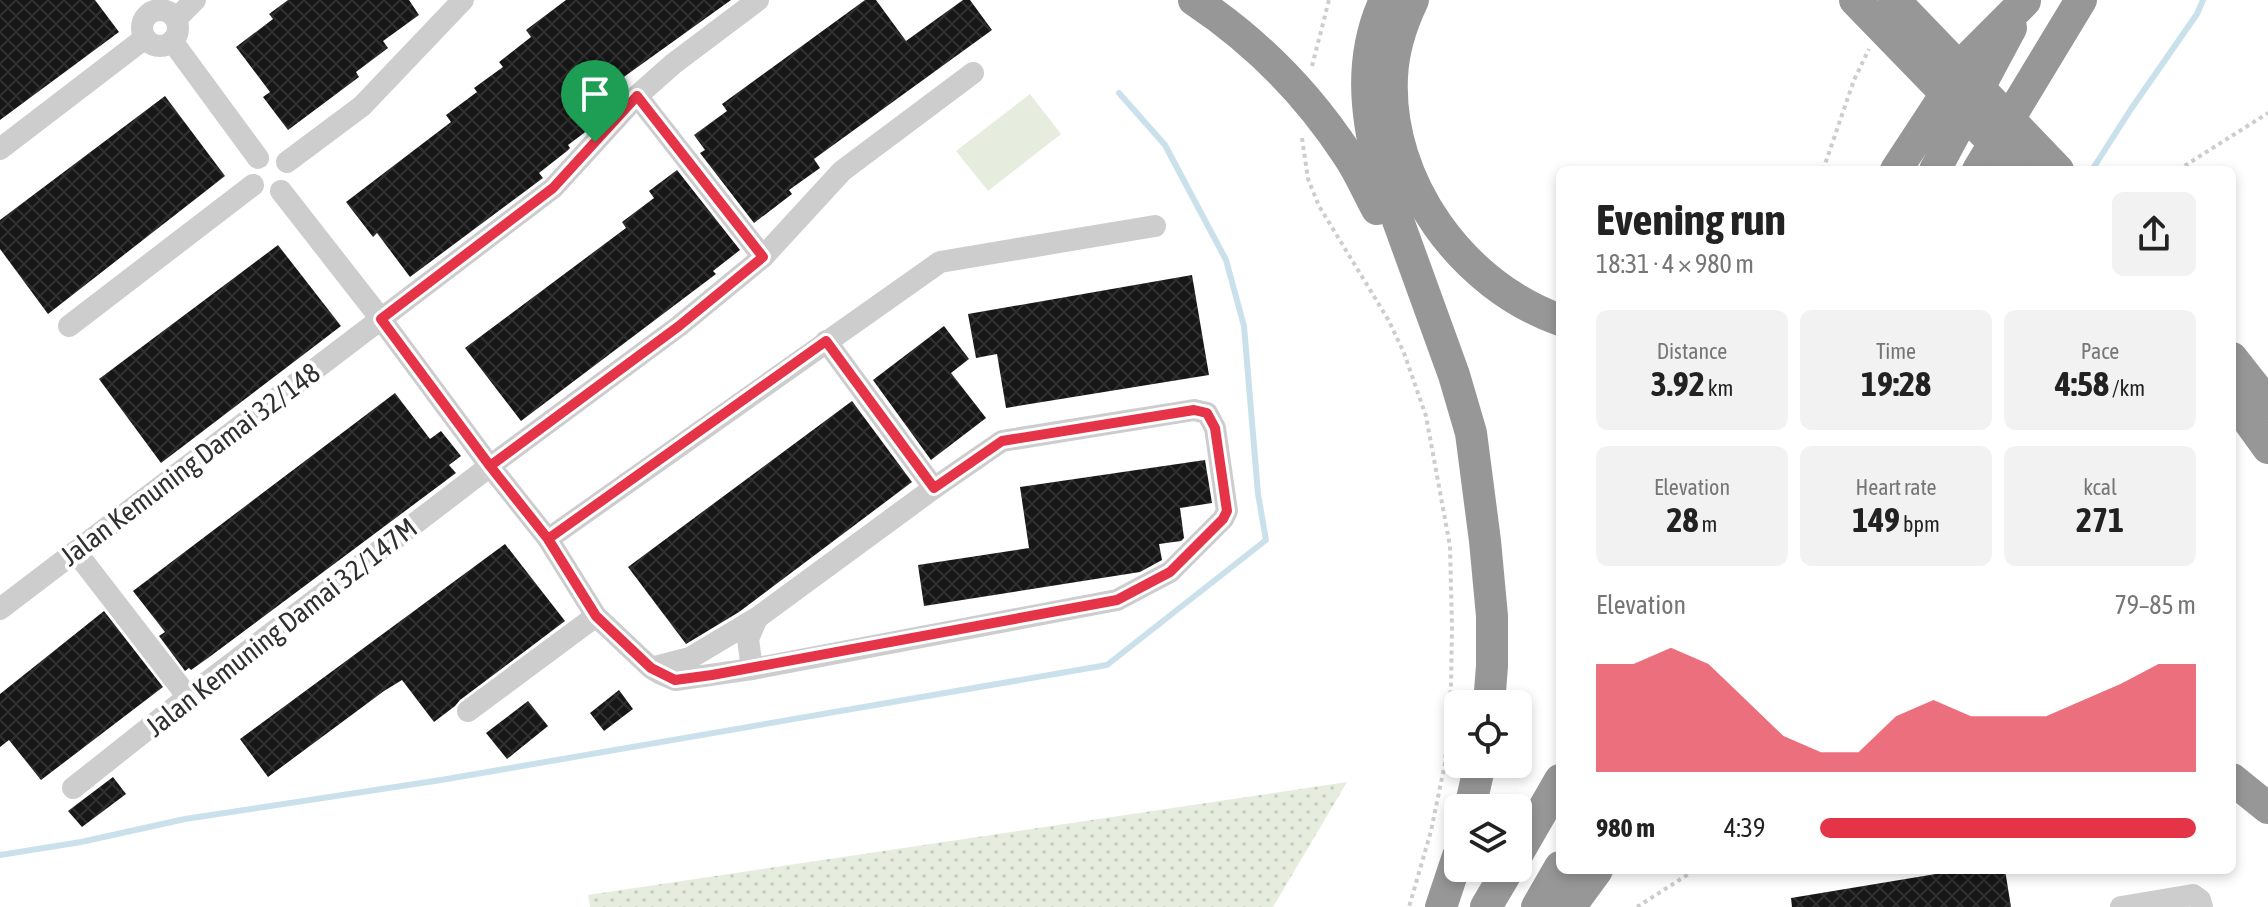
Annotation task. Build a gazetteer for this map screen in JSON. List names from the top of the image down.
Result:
{
  "streets": {
    "street": ["Jalan Kemuning Damai 32/148", "Jalan Kemuning Damai 32/147M"]
  },
  "page": {
    "heading": ["Evening run", "18:31 · 4 × 980 m"],
    "stats": [
      ["Distance", "3.92 km"],
      ["Time", "19:28"],
      ["Pace", "4:58 /km"],
      ["Elevation", "28 m"],
      ["Heart rate", "149 bpm"],
      ["kcal", "271"]
    ],
    "chart": ["Elevation", "79–85 m"],
    "list": [
      {
        "name": "980 m",
        "note": "4:39"
      }
    ]
  }
}
